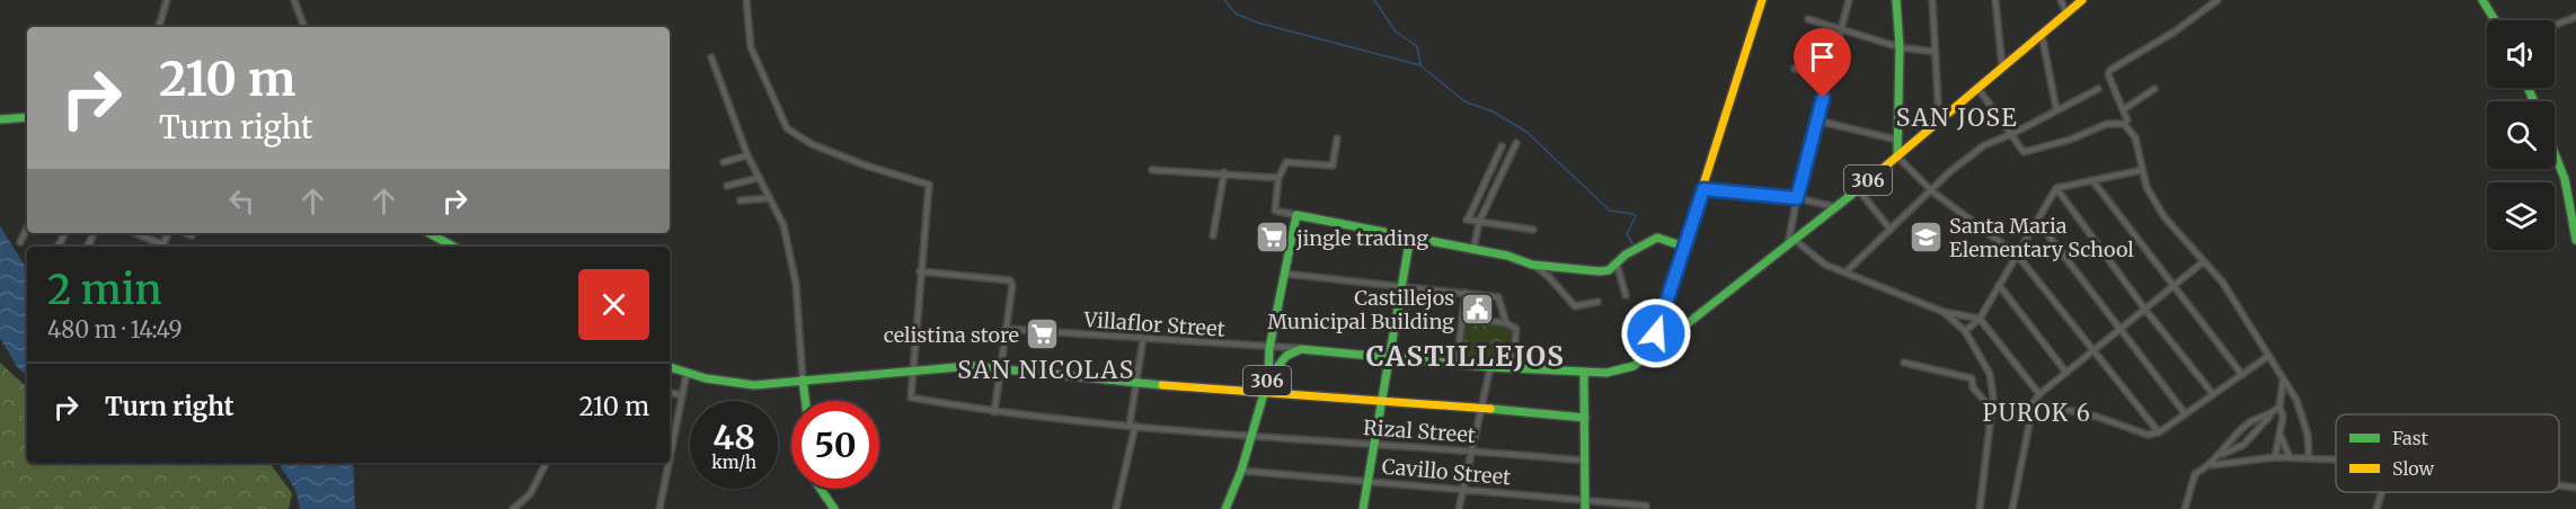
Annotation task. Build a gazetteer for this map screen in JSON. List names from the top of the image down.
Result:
{
  "streets": {
    "street": [
      "306",
      "Villaflor Street",
      "Rizal Street",
      "Cavillo Street"
    ]
  },
  "crossings": [
    ["306", "Villaflor Street"],
    ["306", "Rizal Street"],
    ["306", "Cavillo Street"]
  ],
  "districts": [
    "SAN JOSE",
    "CASTILLEJOS",
    "SAN NICOLAS",
    "PUROK 6"
  ],
  "places": {
    "school or university": ["Santa Maria Elementary School"],
    "supermarket": ["jingle trading", "celistina store"],
    "public building": ["Castillejos Municipal Building"]
  },
  "legend": ["Fast", "Slow"],
  "page": {
    "turn": ["210 m", "Turn right"],
    "heading": ["2 min", "480 m · 14:49"],
    "list": [
      {
        "name": "Turn right",
        "value": "210 m"
      }
    ],
    "speed": "48 km/h",
    "limit": "50"
  }
}
